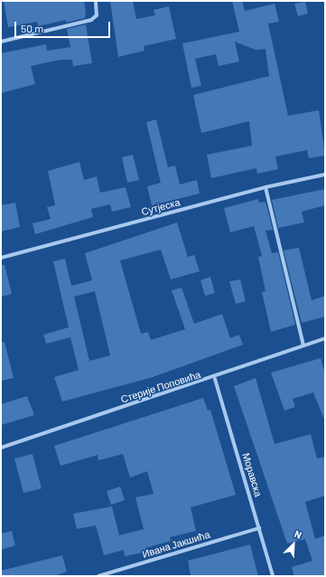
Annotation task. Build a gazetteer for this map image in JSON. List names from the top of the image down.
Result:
{
  "streets": {
    "street": [
      "Сутјеска",
      "Стерије Поповића",
      "Моравска",
      "Ивана Јакшића"
    ]
  },
  "crossings": [
    ["Стерије Поповића", "Моравска"],
    ["Моравска", "Ивана Јакшића"]
  ],
  "scale_bar": "50 m",
  "north": "top right"
}
